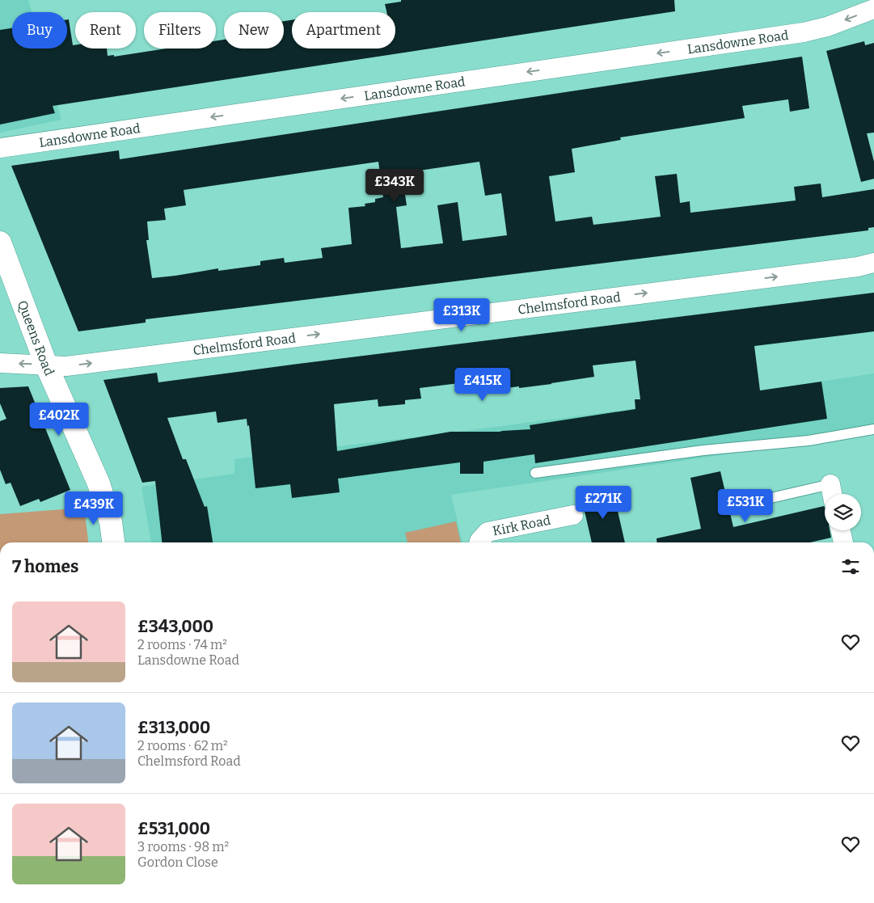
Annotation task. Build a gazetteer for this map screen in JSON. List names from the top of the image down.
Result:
{
  "streets": {
    "street": [
      "Lansdowne Road",
      "Chelmsford Road",
      "Queens Road",
      "Kirk Road"
    ]
  },
  "crossings": [
    ["Chelmsford Road", "Queens Road"]
  ],
  "one_way": ["Lansdowne Road", "Chelmsford Road"],
  "page": {
    "chip": [
      "Buy",
      "Rent",
      "Filters",
      "New",
      "Apartment"
    ],
    "price": [
      "£343K",
      "£313K",
      "£415K",
      "£402K",
      "£271K",
      "£531K",
      "£439K"
    ],
    "heading": "7 homes",
    "list": [
      {
        "name": "£343,000",
        "note": "2 rooms · 74 m² · Lansdowne Road"
      },
      {
        "name": "£313,000",
        "note": "2 rooms · 62 m² · Chelmsford Road"
      },
      {
        "name": "£531,000",
        "note": "3 rooms · 98 m² · Gordon Close"
      }
    ]
  }
}
